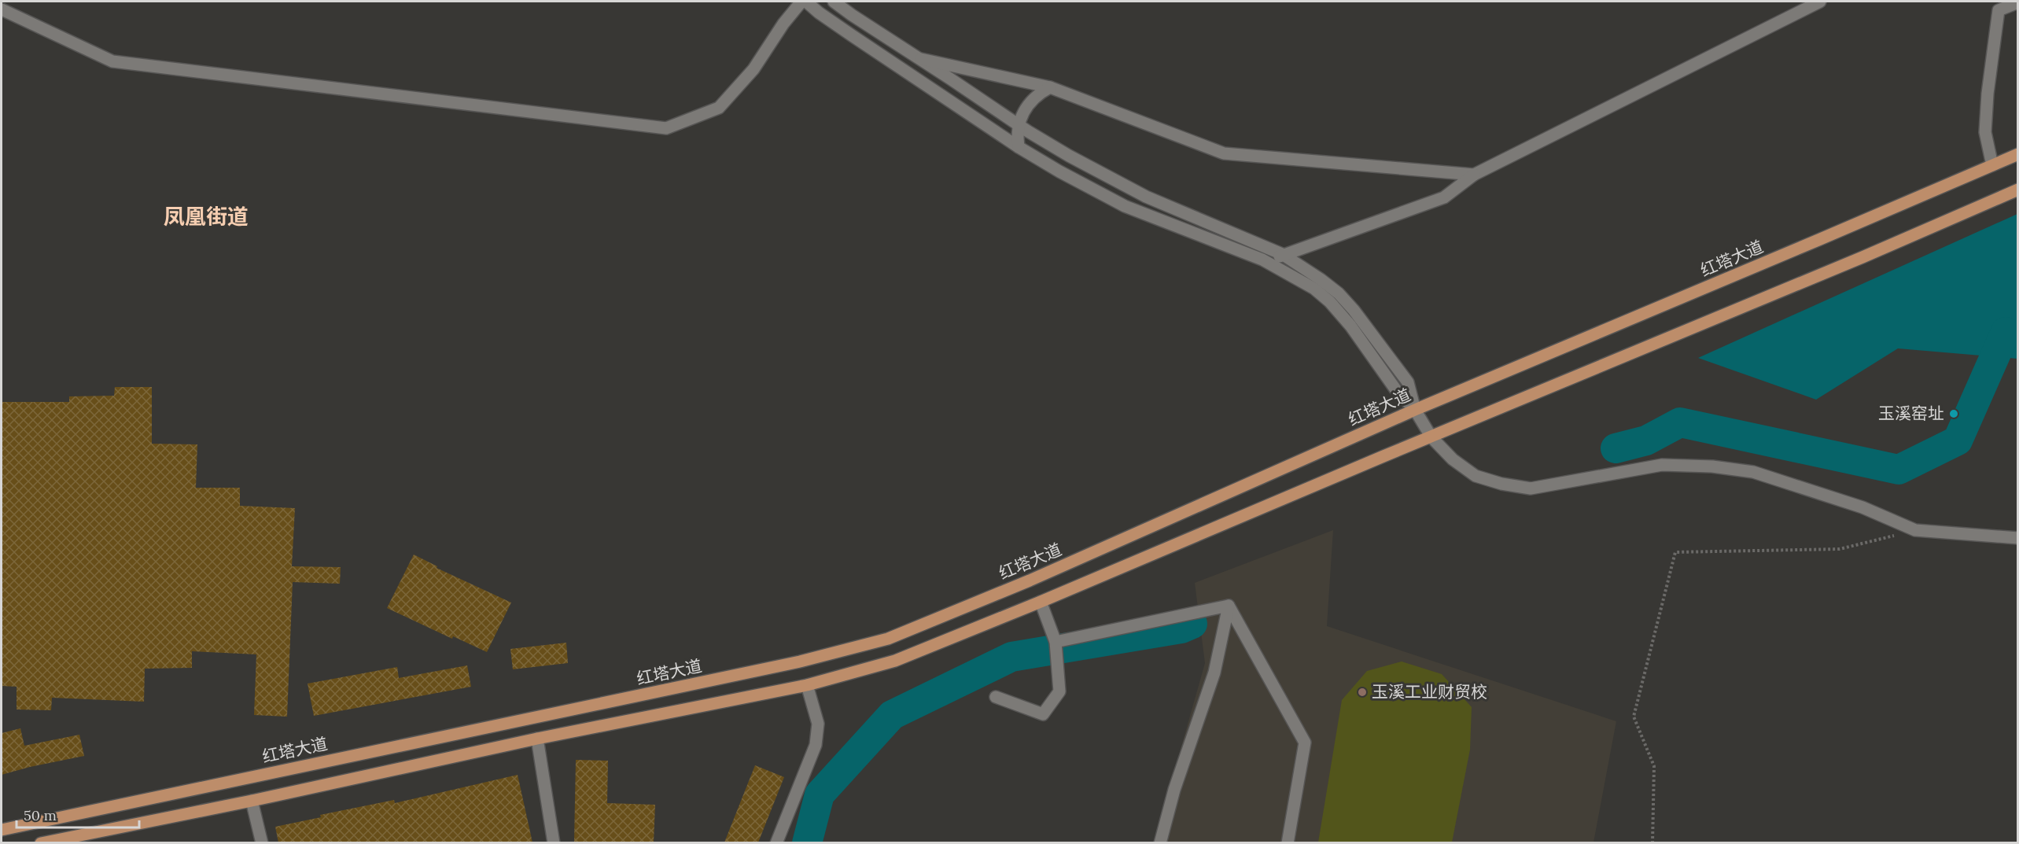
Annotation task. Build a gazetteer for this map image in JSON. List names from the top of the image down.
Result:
{
  "streets": {
    "main road": ["红塔大道"]
  },
  "districts": ["凤凰街道"],
  "places": ["玉溪窑址", "玉溪工业财贸校"],
  "scale_bar": "50 m"
}
